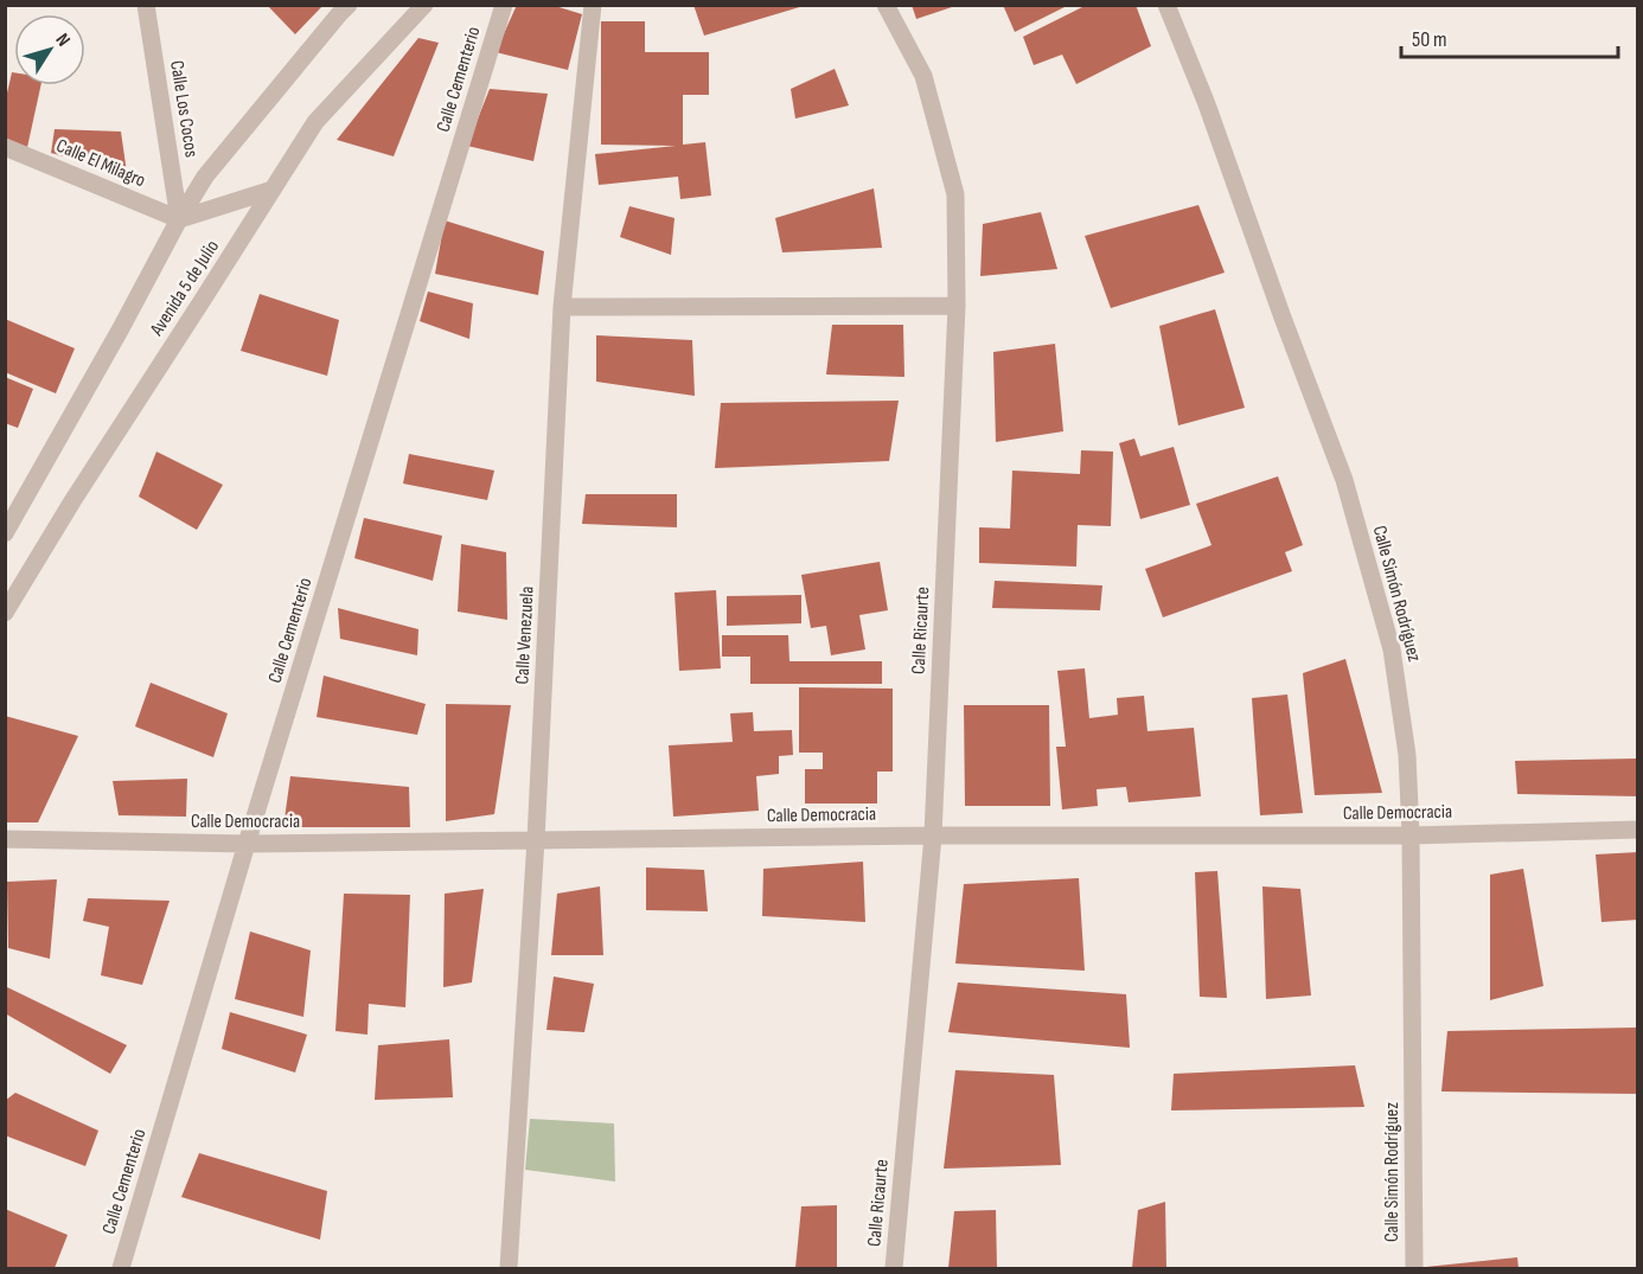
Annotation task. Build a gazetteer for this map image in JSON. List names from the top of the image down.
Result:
{
  "streets": {
    "street": [
      "Calle Cementerio",
      "Calle Los Cocos",
      "Calle El Milagro",
      "Avenida 5 de Julio",
      "Calle Simón Rodríguez",
      "Calle Ricaurte",
      "Calle Venezuela",
      "Calle Democracia"
    ]
  },
  "crossings": [
    ["Calle Cementerio", "Calle Democracia"],
    ["Calle Los Cocos", "Calle El Milagro"],
    ["Calle Los Cocos", "Avenida 5 de Julio"],
    ["Calle El Milagro", "Avenida 5 de Julio"],
    ["Calle Simón Rodríguez", "Calle Democracia"],
    ["Calle Ricaurte", "Calle Democracia"],
    ["Calle Venezuela", "Calle Democracia"]
  ],
  "scale_bar": "50 m",
  "north": "top right"
}
